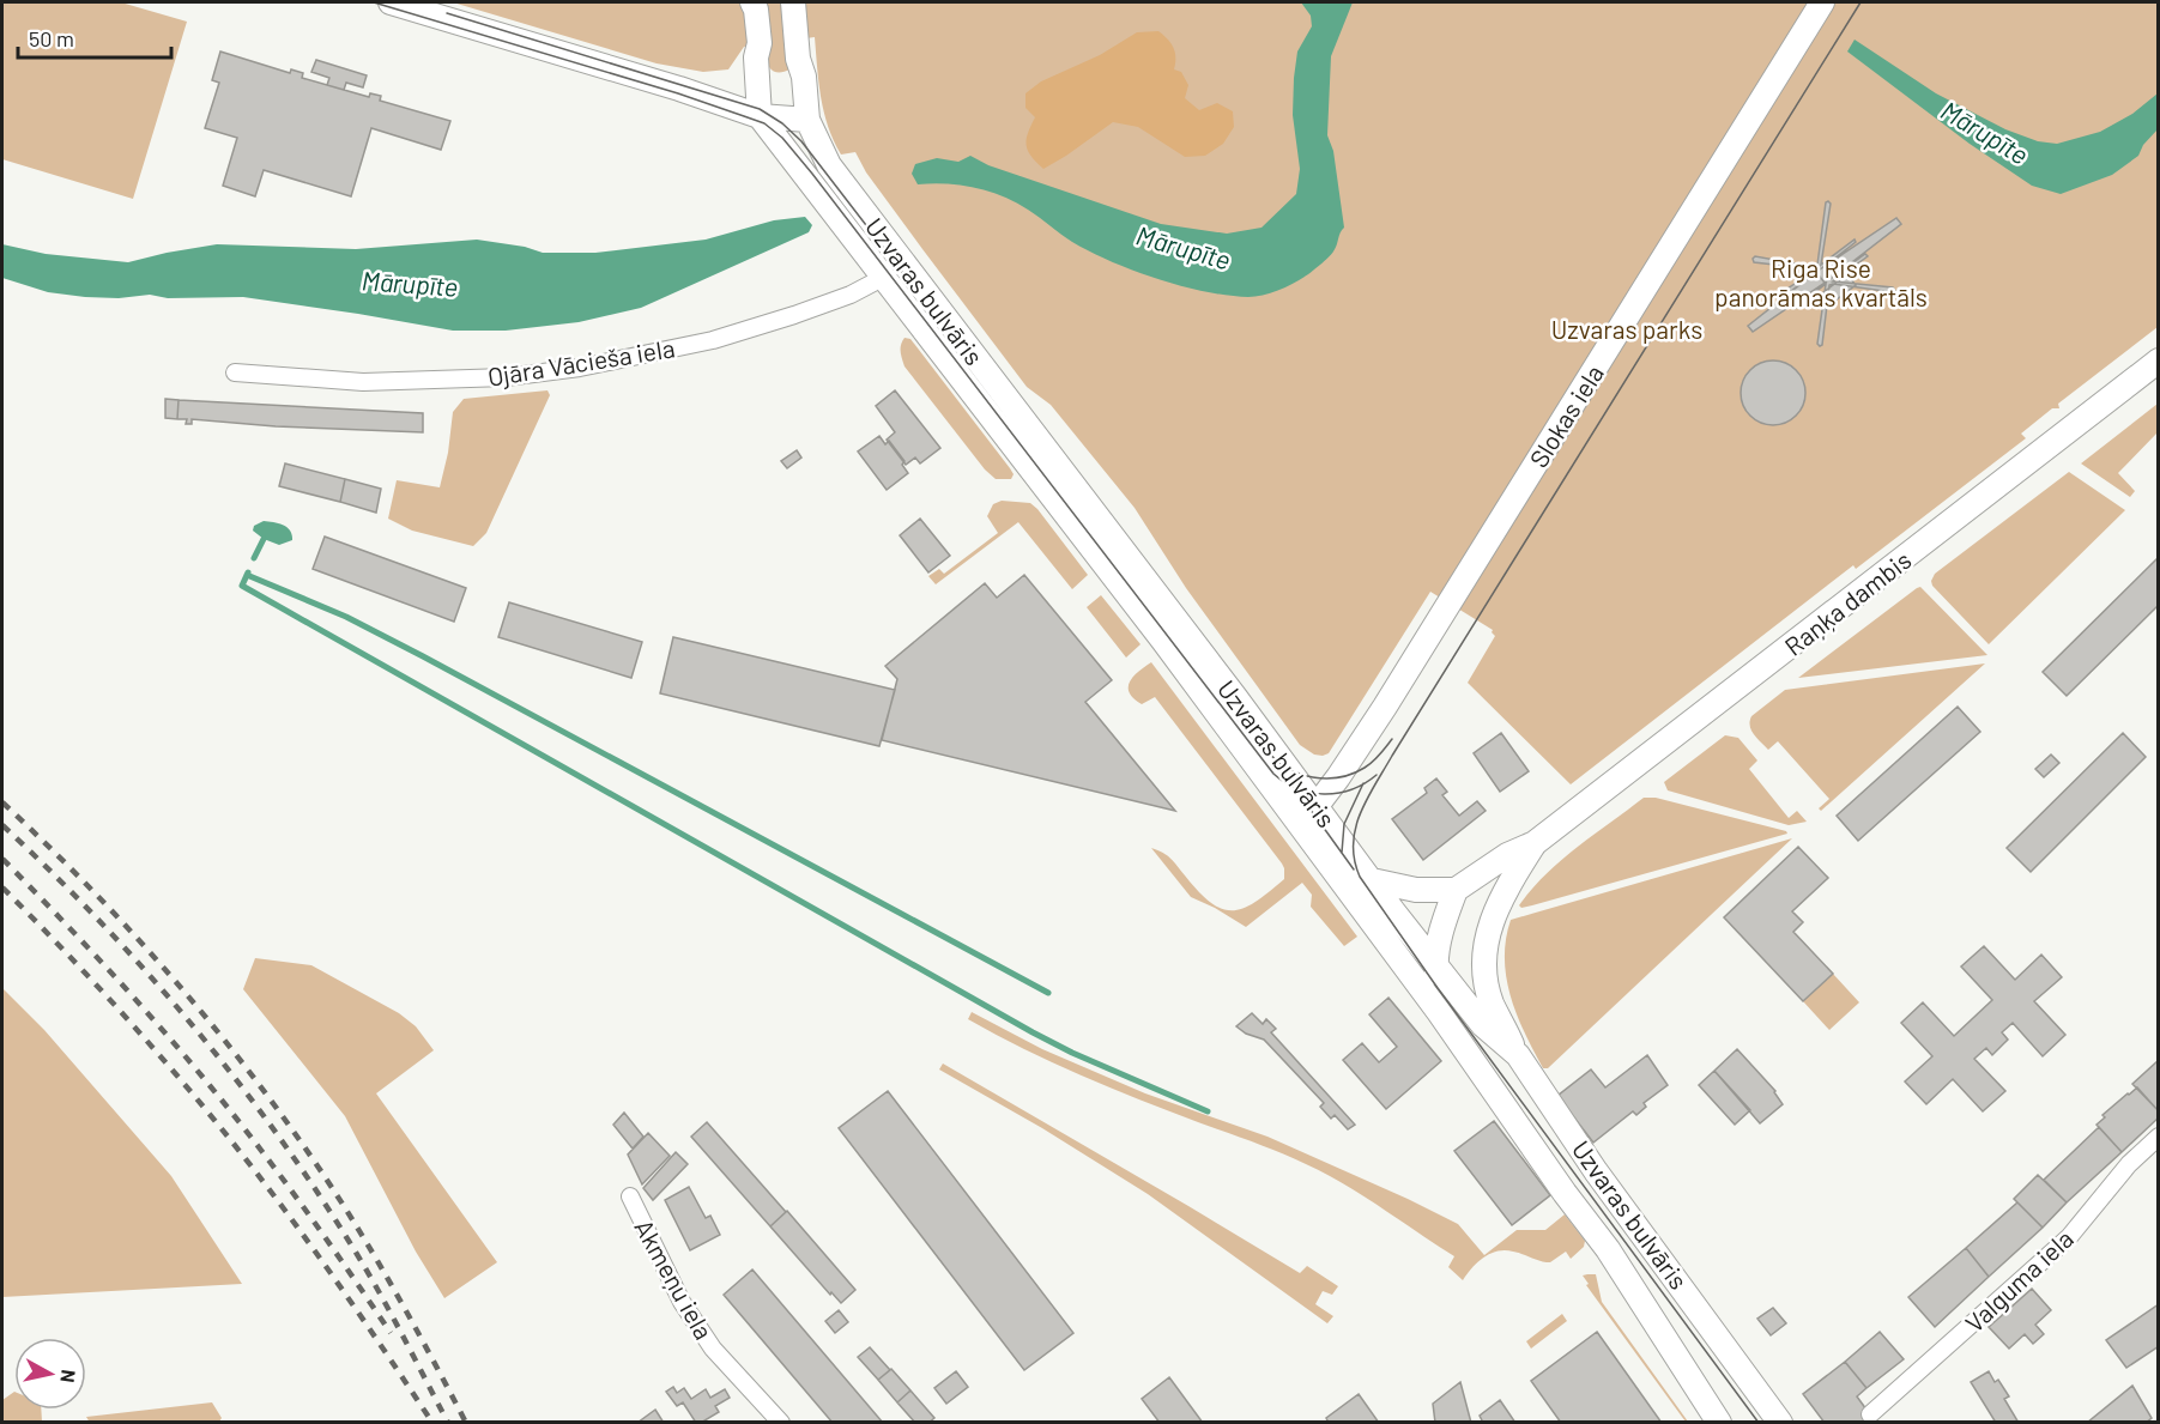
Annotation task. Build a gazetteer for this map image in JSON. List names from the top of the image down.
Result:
{
  "streets": {
    "main road": ["Uzvaras bulvāris", "Slokas iela", "Raņķa dambis"],
    "street": ["Ojāra Vācieša iela", "Akmeņu iela", "Valguma iela"]
  },
  "crossings": [
    ["Uzvaras bulvāris", "Slokas iela"],
    ["Uzvaras bulvāris", "Raņķa dambis"]
  ],
  "water": ["Mārupīte"],
  "parks": ["Riga Rise panorāmas kvartāls", "Uzvaras parks"],
  "scale_bar": "50 m",
  "north": "right"
}
